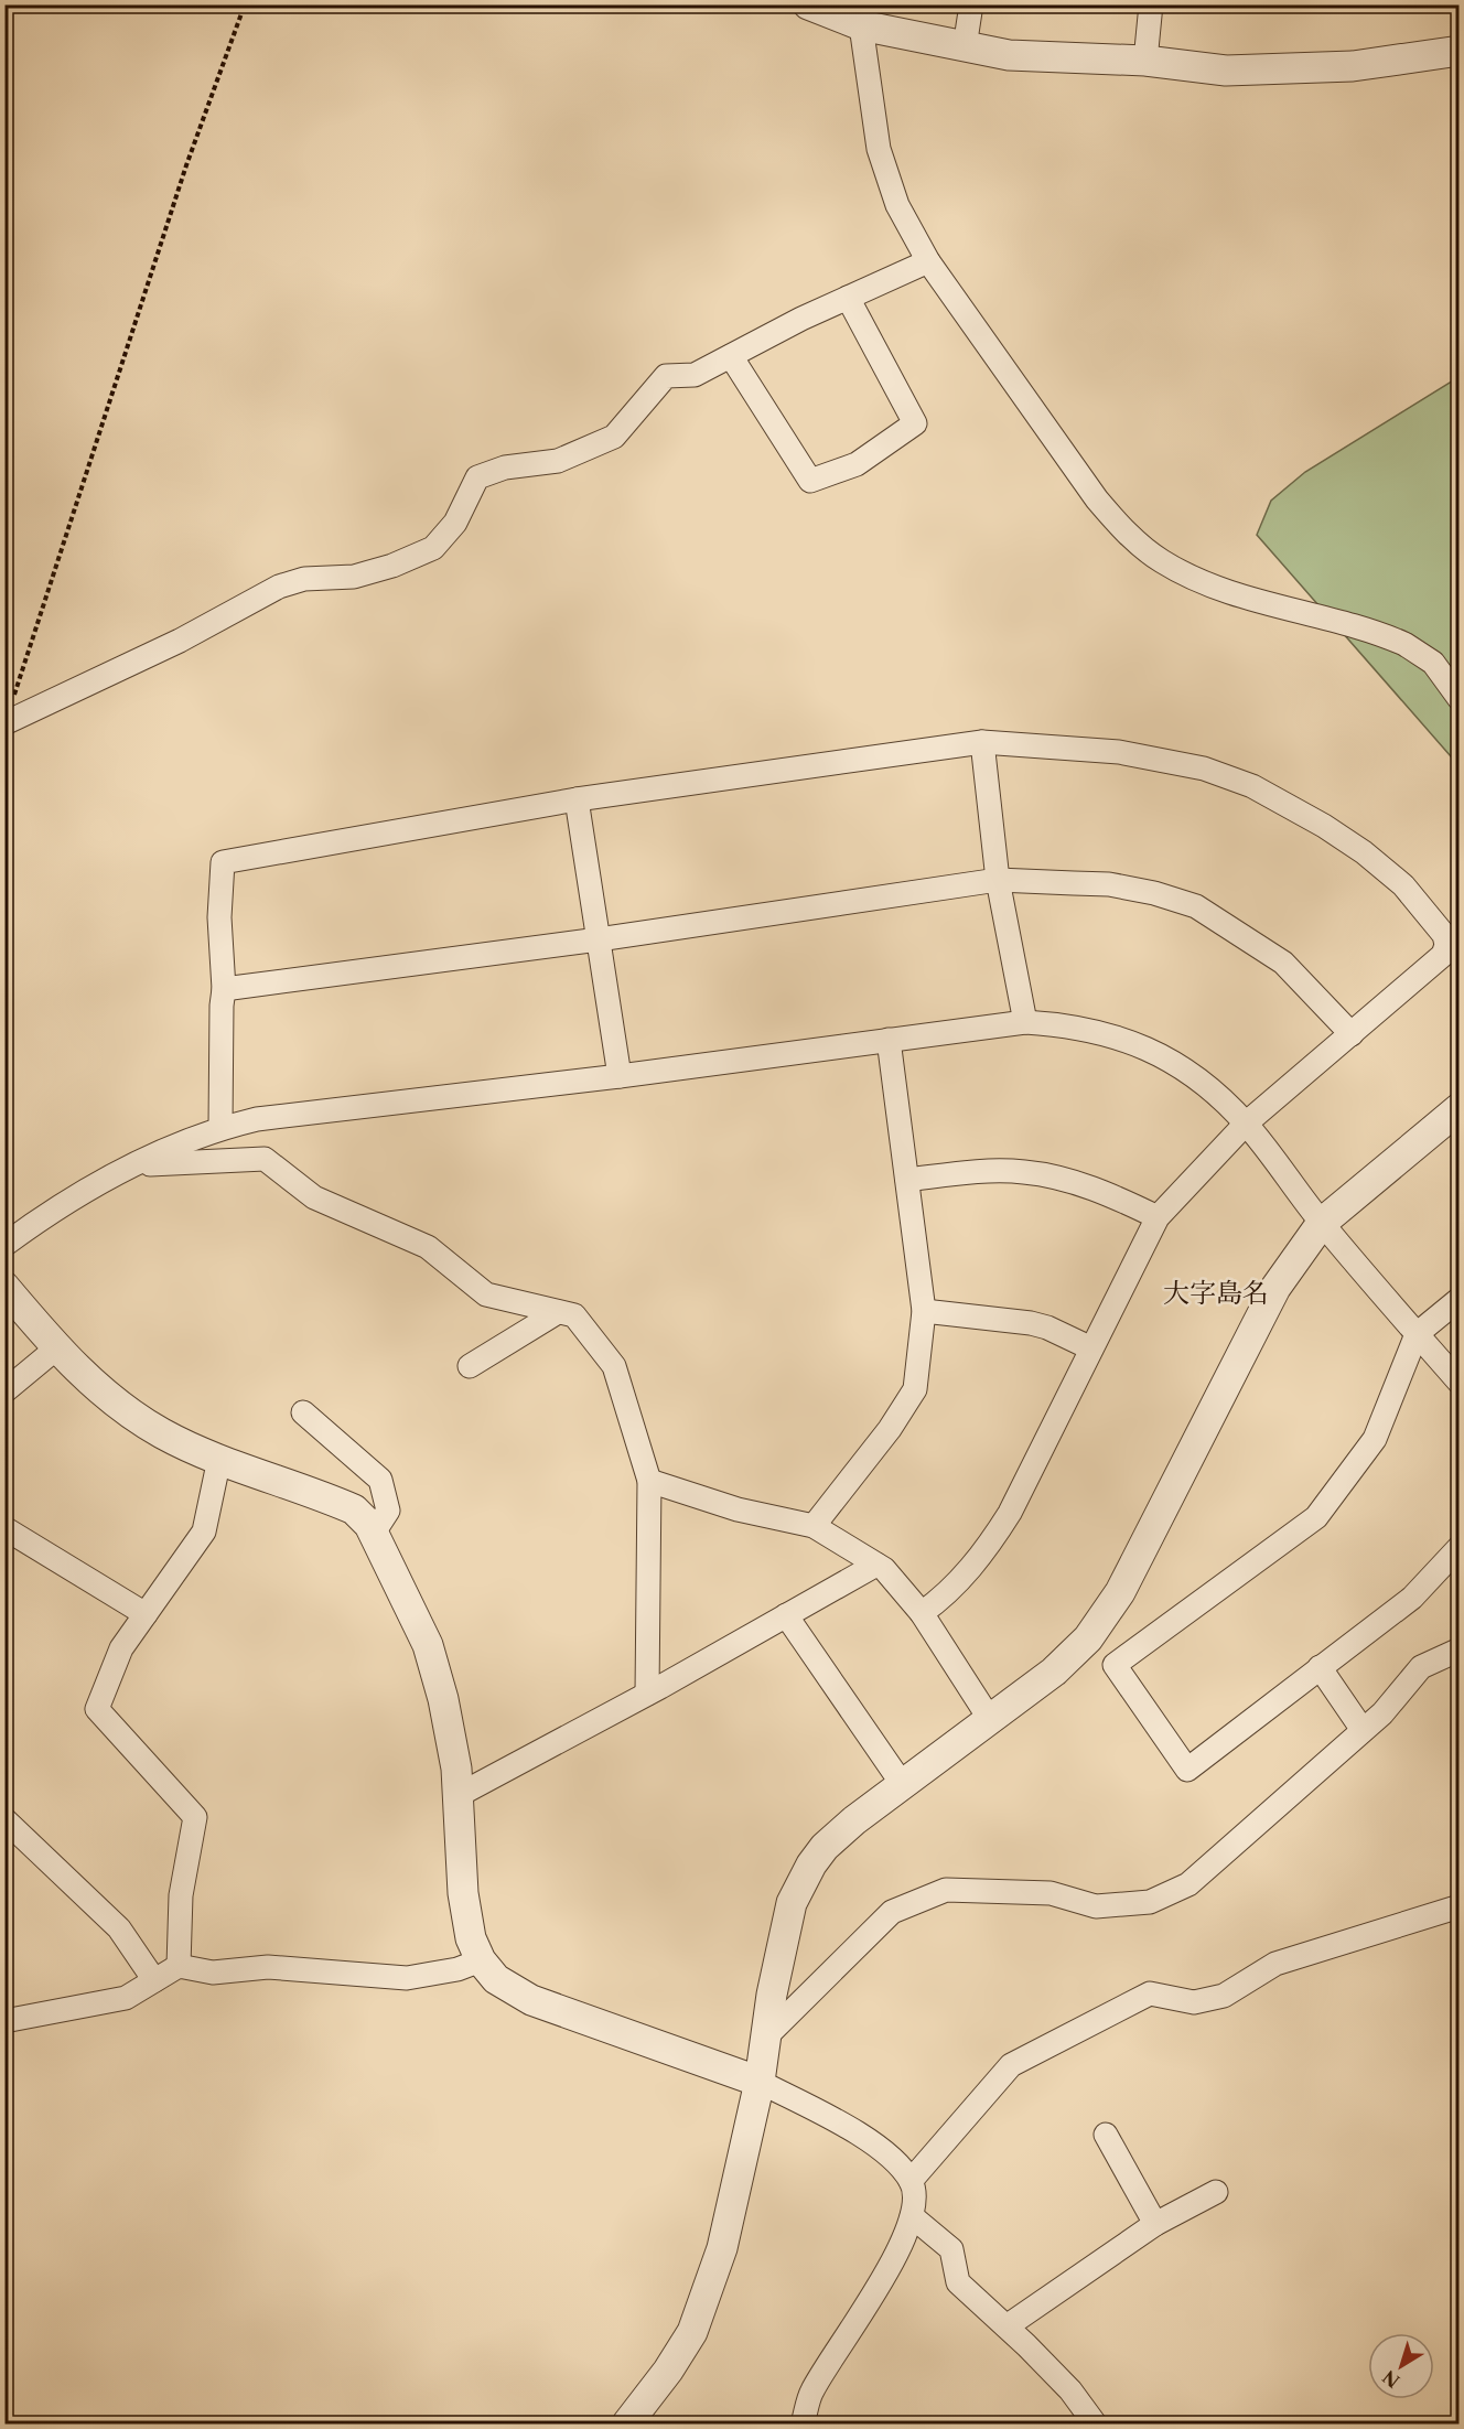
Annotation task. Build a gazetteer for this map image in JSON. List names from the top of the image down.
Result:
{
  "districts": ["大字島名"],
  "north": "bottom left"
}
